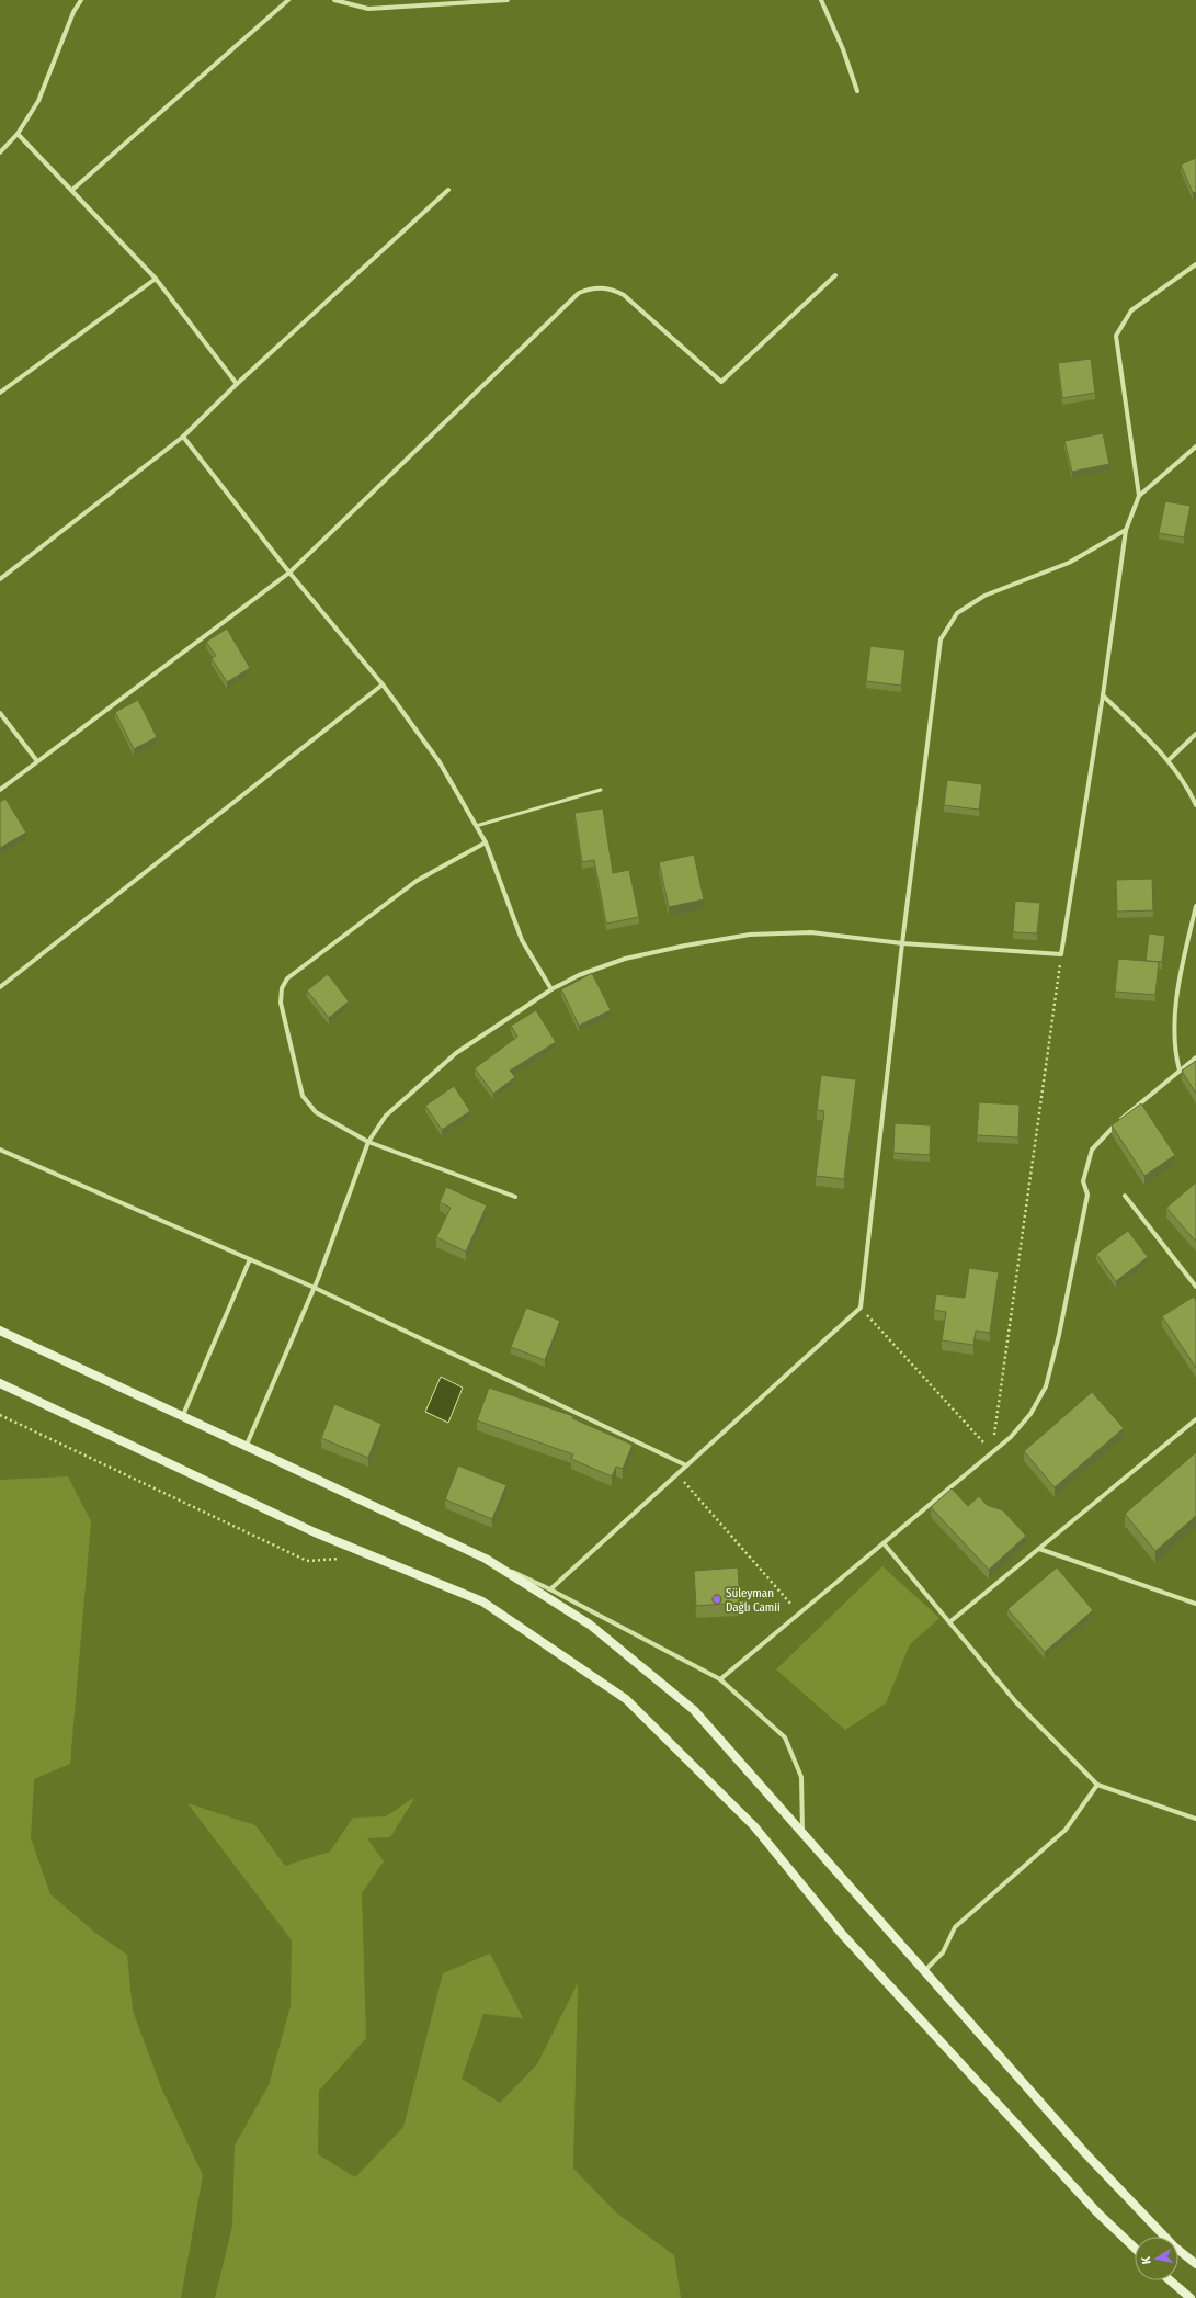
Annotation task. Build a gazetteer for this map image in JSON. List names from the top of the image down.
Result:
{
  "places": ["Süleyman Dağlı Camii"],
  "north": "left"
}
